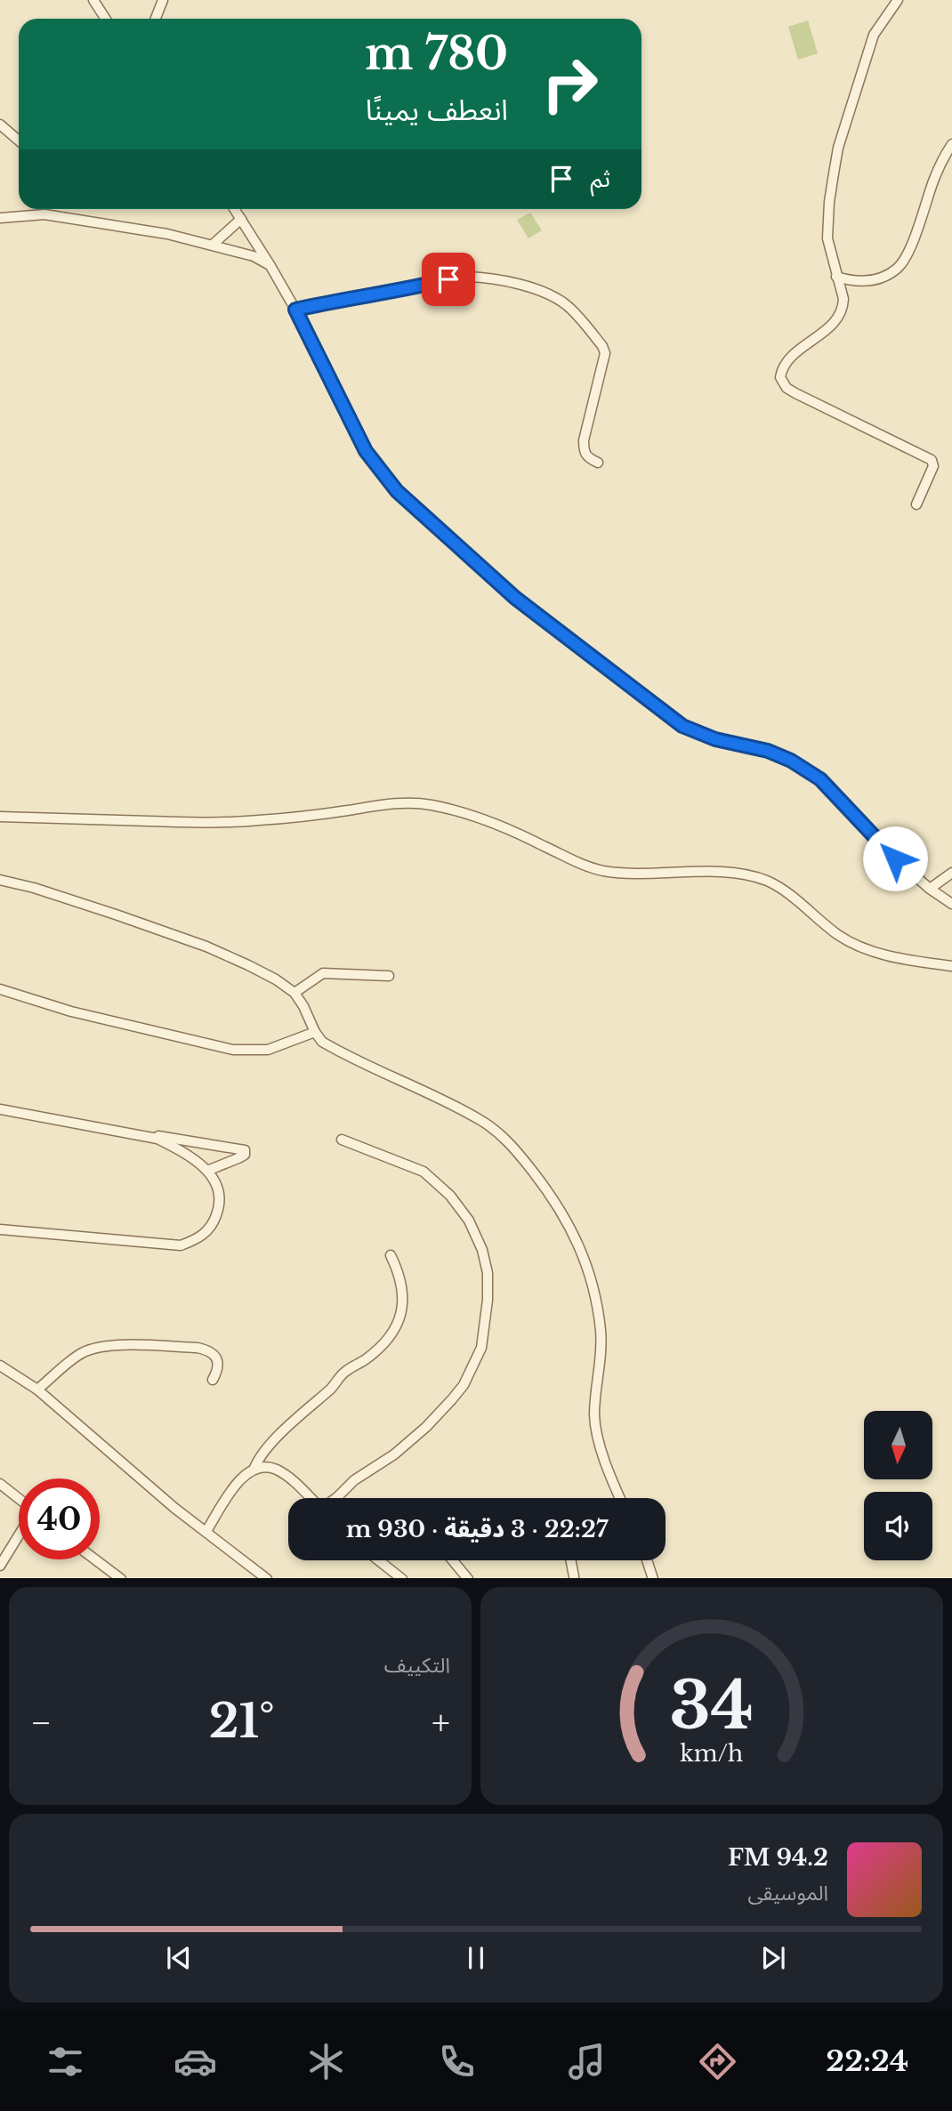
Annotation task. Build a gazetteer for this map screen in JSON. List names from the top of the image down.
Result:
{
  "north": "bottom",
  "page": {
    "turn": ["780 m", "انعطف يمينًا"],
    "then": "ثم",
    "limit": "40",
    "trip": "22:27 · 3 دقيقة · 930 m",
    "tile": "التكييف",
    "heat": ["−", "21°", "+"],
    "song": ["94.2 FM", "الموسيقى"],
    "tabs": "22:24",
    "gauge": ["34", "km/h"]
  }
}
